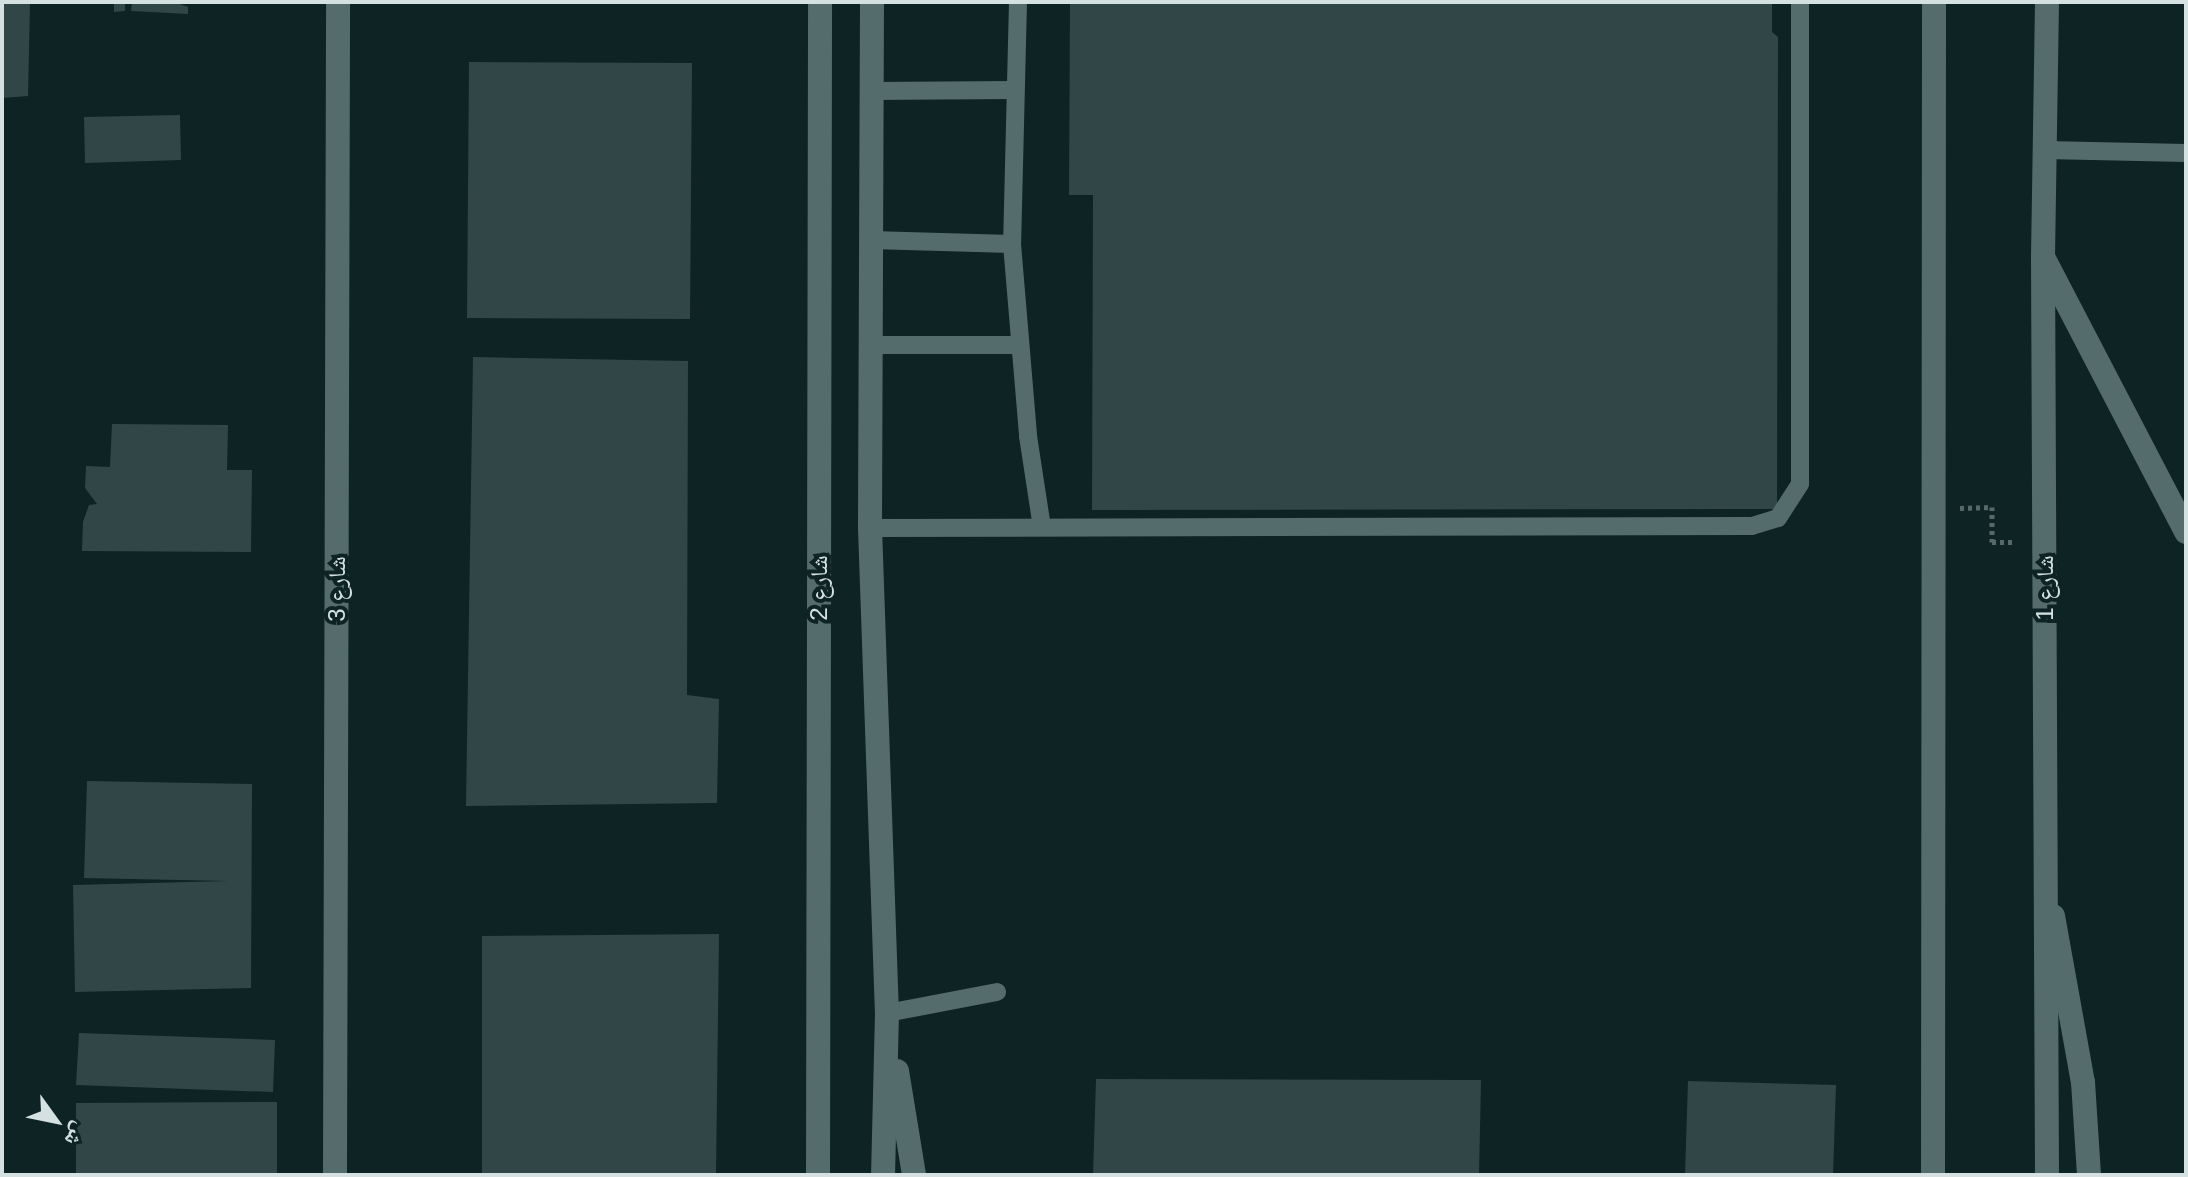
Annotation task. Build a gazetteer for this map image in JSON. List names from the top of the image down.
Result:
{
  "streets": {
    "street": ["شارع 2", "شارع 1", "شارع 3"]
  },
  "north": "bottom right"
}
